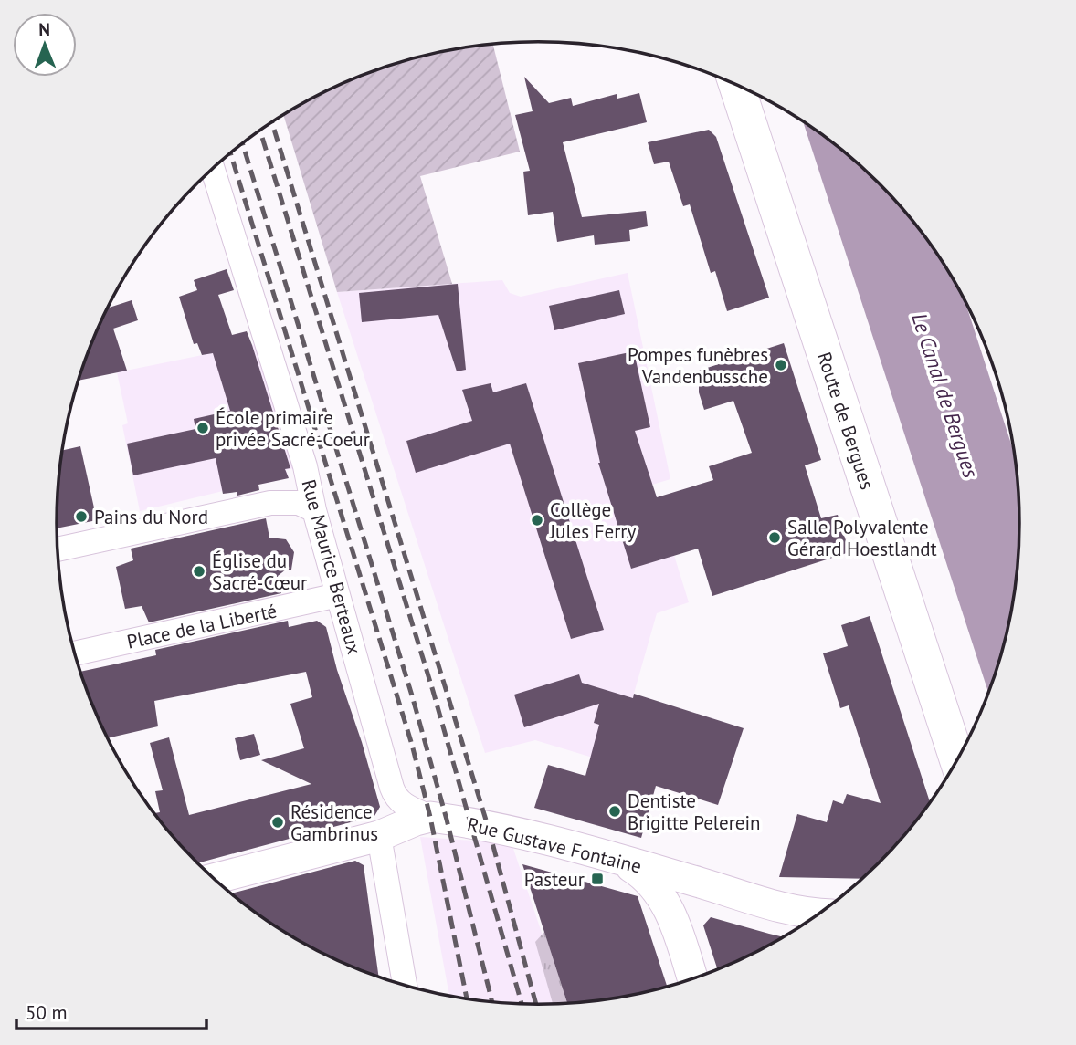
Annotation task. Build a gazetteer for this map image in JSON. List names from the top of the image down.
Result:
{
  "streets": {
    "main road": ["Route de Bergues"],
    "street": ["Rue Maurice Berteaux", "Place de la Liberté", "Rue Gustave Fontaine"]
  },
  "crossings": [
    ["Rue Maurice Berteaux", "Place de la Liberté"]
  ],
  "water": ["Le Canal de Bergues"],
  "places": {
    "other": [
      "Pompes funèbres Vandenbussche",
      "École primaire privée Sacré-Coeur",
      "Pains du Nord",
      "Collège Jules Ferry",
      "Salle Polyvalente Gérard Hoestlandt",
      "Église du Sacré-Cœur",
      "Dentiste Brigitte Pelerein",
      "Résidence Gambrinus"
    ],
    "transit": ["Pasteur"]
  },
  "scale_bar": "50 m",
  "north": "top"
}
